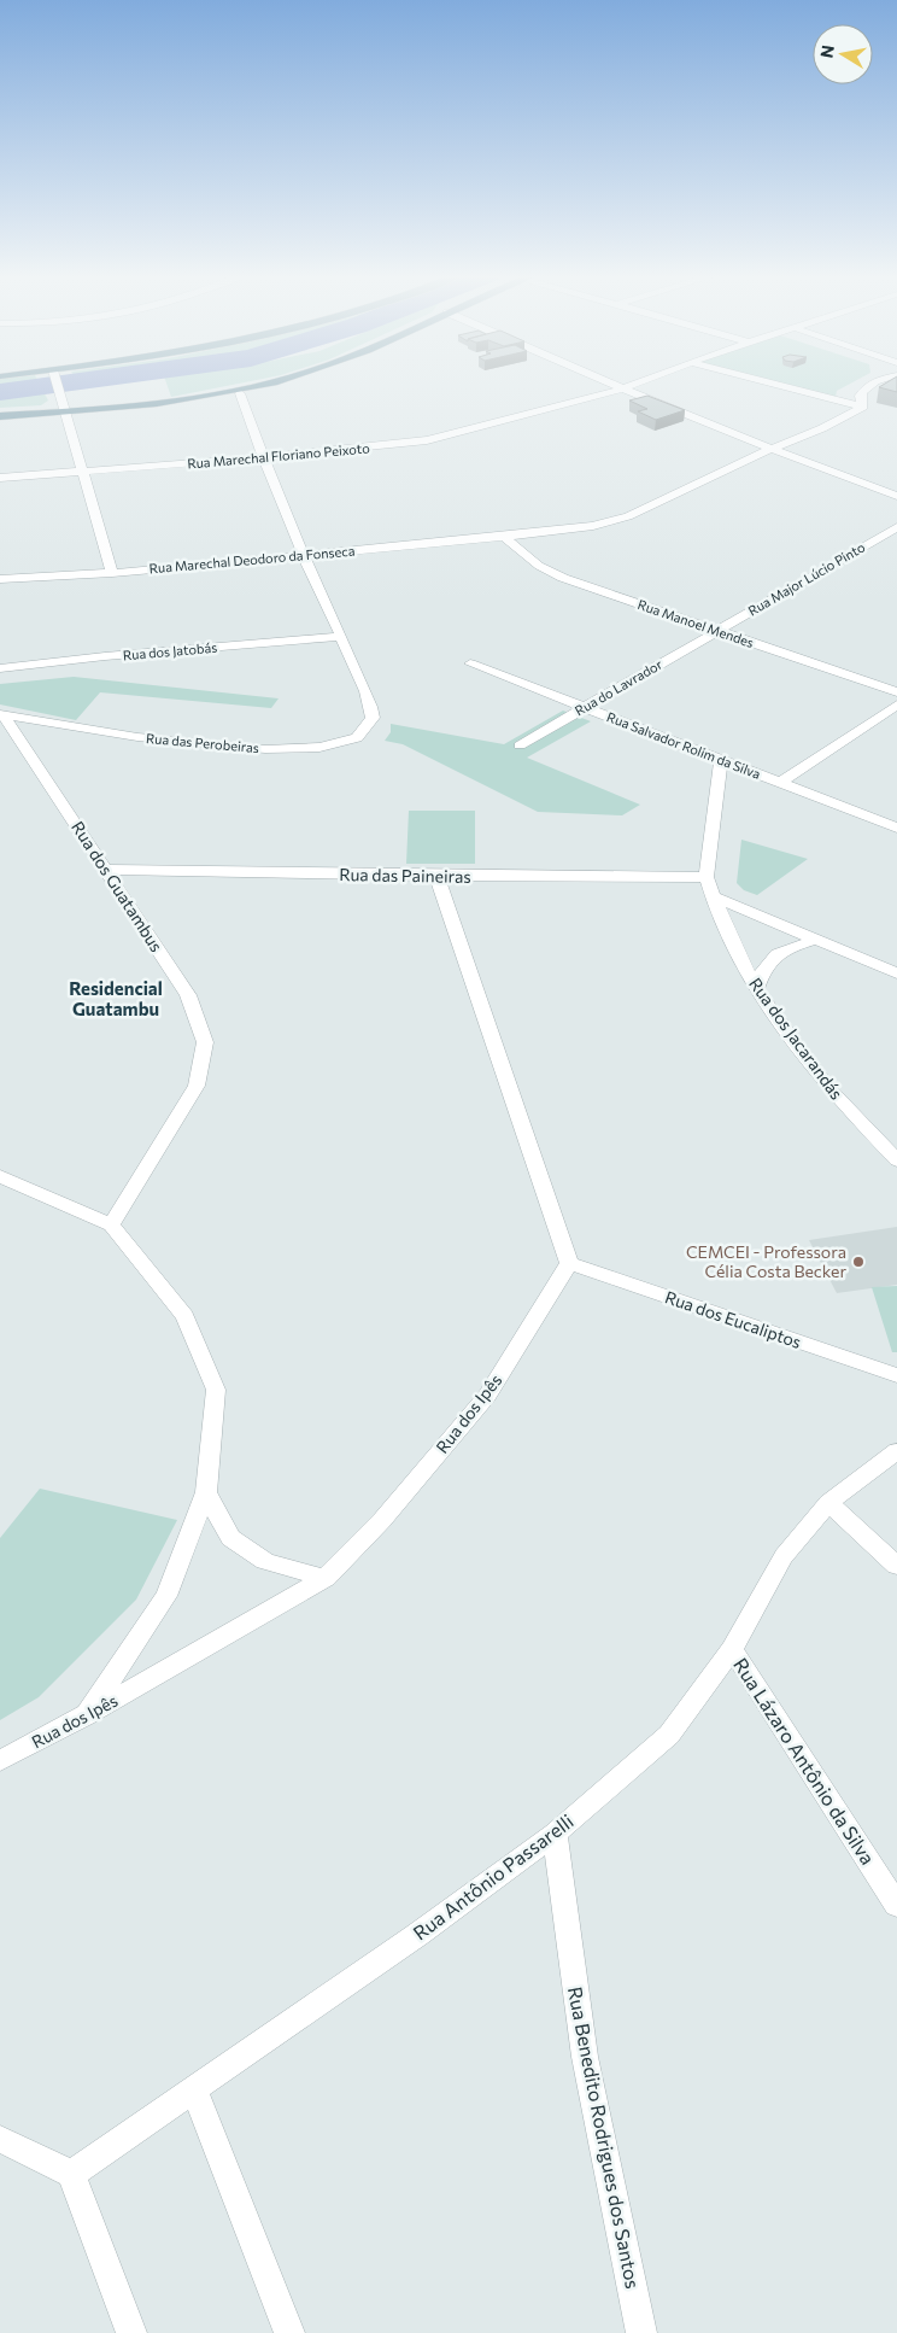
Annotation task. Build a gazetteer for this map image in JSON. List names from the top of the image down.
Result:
{
  "streets": {
    "street": [
      "Rua Marechal Floriano Peixoto",
      "Rua Marechal Deodoro da Fonseca",
      "Rua Major Lúcio Pinto",
      "Rua Manoel Mendes",
      "Rua dos Jatobás",
      "Rua do Lavrador",
      "Rua das Perobeiras",
      "Rua Salvador Rolim da Silva",
      "Rua das Paineiras",
      "Rua dos Guatambus",
      "Rua dos Jacarandás",
      "Rua dos Eucaliptos",
      "Rua dos Ipês",
      "Rua Lázaro Antônio da Silva",
      "Rua Antônio Passarelli",
      "Rua Benedito Rodrigues dos Santos"
    ]
  },
  "crossings": [
    ["Rua Marechal Deodoro da Fonseca", "Rua Manoel Mendes"],
    ["Rua Major Lúcio Pinto", "Rua Manoel Mendes"],
    ["Rua Major Lúcio Pinto", "Rua do Lavrador"],
    ["Rua Manoel Mendes", "Rua do Lavrador"],
    ["Rua dos Jatobás", "Rua das Perobeiras"],
    ["Rua do Lavrador", "Rua Salvador Rolim da Silva"],
    ["Rua das Perobeiras", "Rua dos Guatambus"],
    ["Rua Salvador Rolim da Silva", "Rua dos Jacarandás"],
    ["Rua das Paineiras", "Rua dos Guatambus"],
    ["Rua das Paineiras", "Rua dos Jacarandás"],
    ["Rua dos Eucaliptos", "Rua dos Ipês"],
    ["Rua Lázaro Antônio da Silva", "Rua Antônio Passarelli"],
    ["Rua Antônio Passarelli", "Rua Benedito Rodrigues dos Santos"]
  ],
  "districts": ["Residencial Guatambu"],
  "places": ["CEMCEI - Professora Célia Costa Becker"],
  "north": "left"
}
